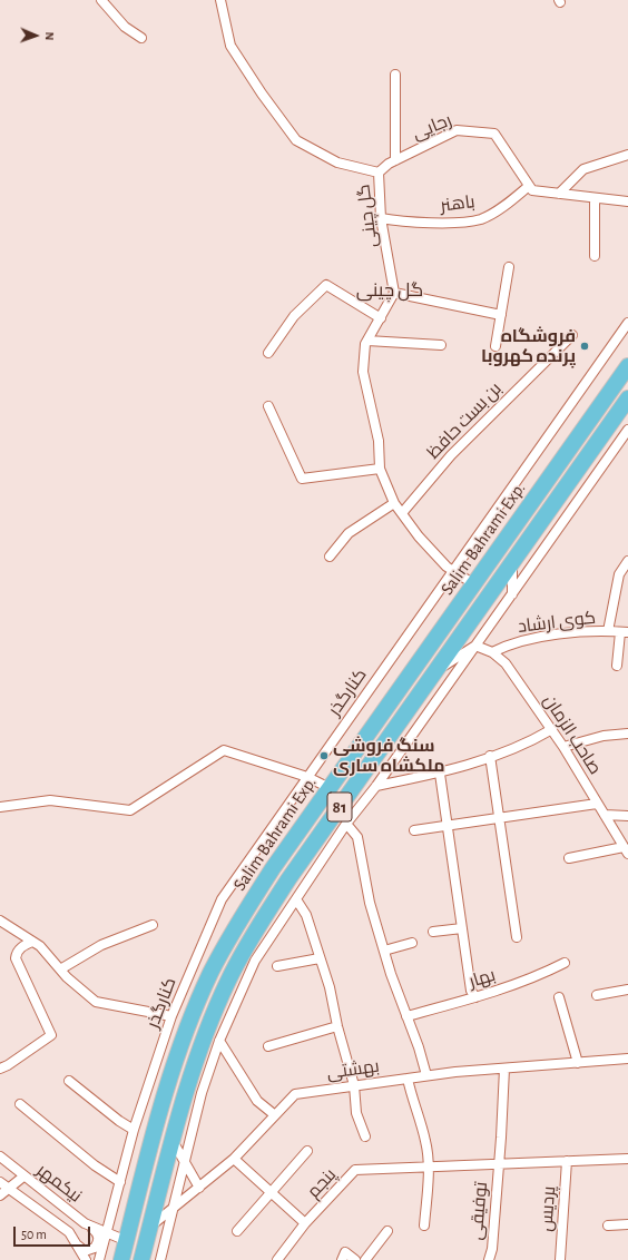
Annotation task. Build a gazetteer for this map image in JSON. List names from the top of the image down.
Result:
{
  "streets": {
    "highway": ["Salim Bahrami Exp.", "81"],
    "street": [
      "رجایی",
      "باهنر",
      "گل چینی",
      "بن بست حافظ",
      "کوی ارشاد",
      "کنارگذر",
      "صاحب الزمان",
      "بهار",
      "بهشتی",
      "نیکمهر",
      "پنجم",
      "پردیس",
      "توفیقی"
    ]
  },
  "crossings": [
    ["رجایی", "باهنر"],
    ["رجایی", "گل چینی"],
    ["باهنر", "گل چینی"],
    ["Salim Bahrami Exp.", "نیکمهر"],
    ["کوی ارشاد", "صاحب الزمان"],
    ["کنارگذر", "نیکمهر"],
    ["بهشتی", "پنجم"],
    ["بهشتی", "توفیقی"],
    ["پنجم", "پردیس"],
    ["پنجم", "توفیقی"]
  ],
  "districts": ["گل چینی"],
  "places": ["فروشگاه پرنده کهروبا", "سنگ فروشی ملکشاه ساری"],
  "scale_bar": "50 m",
  "north": "right"
}
